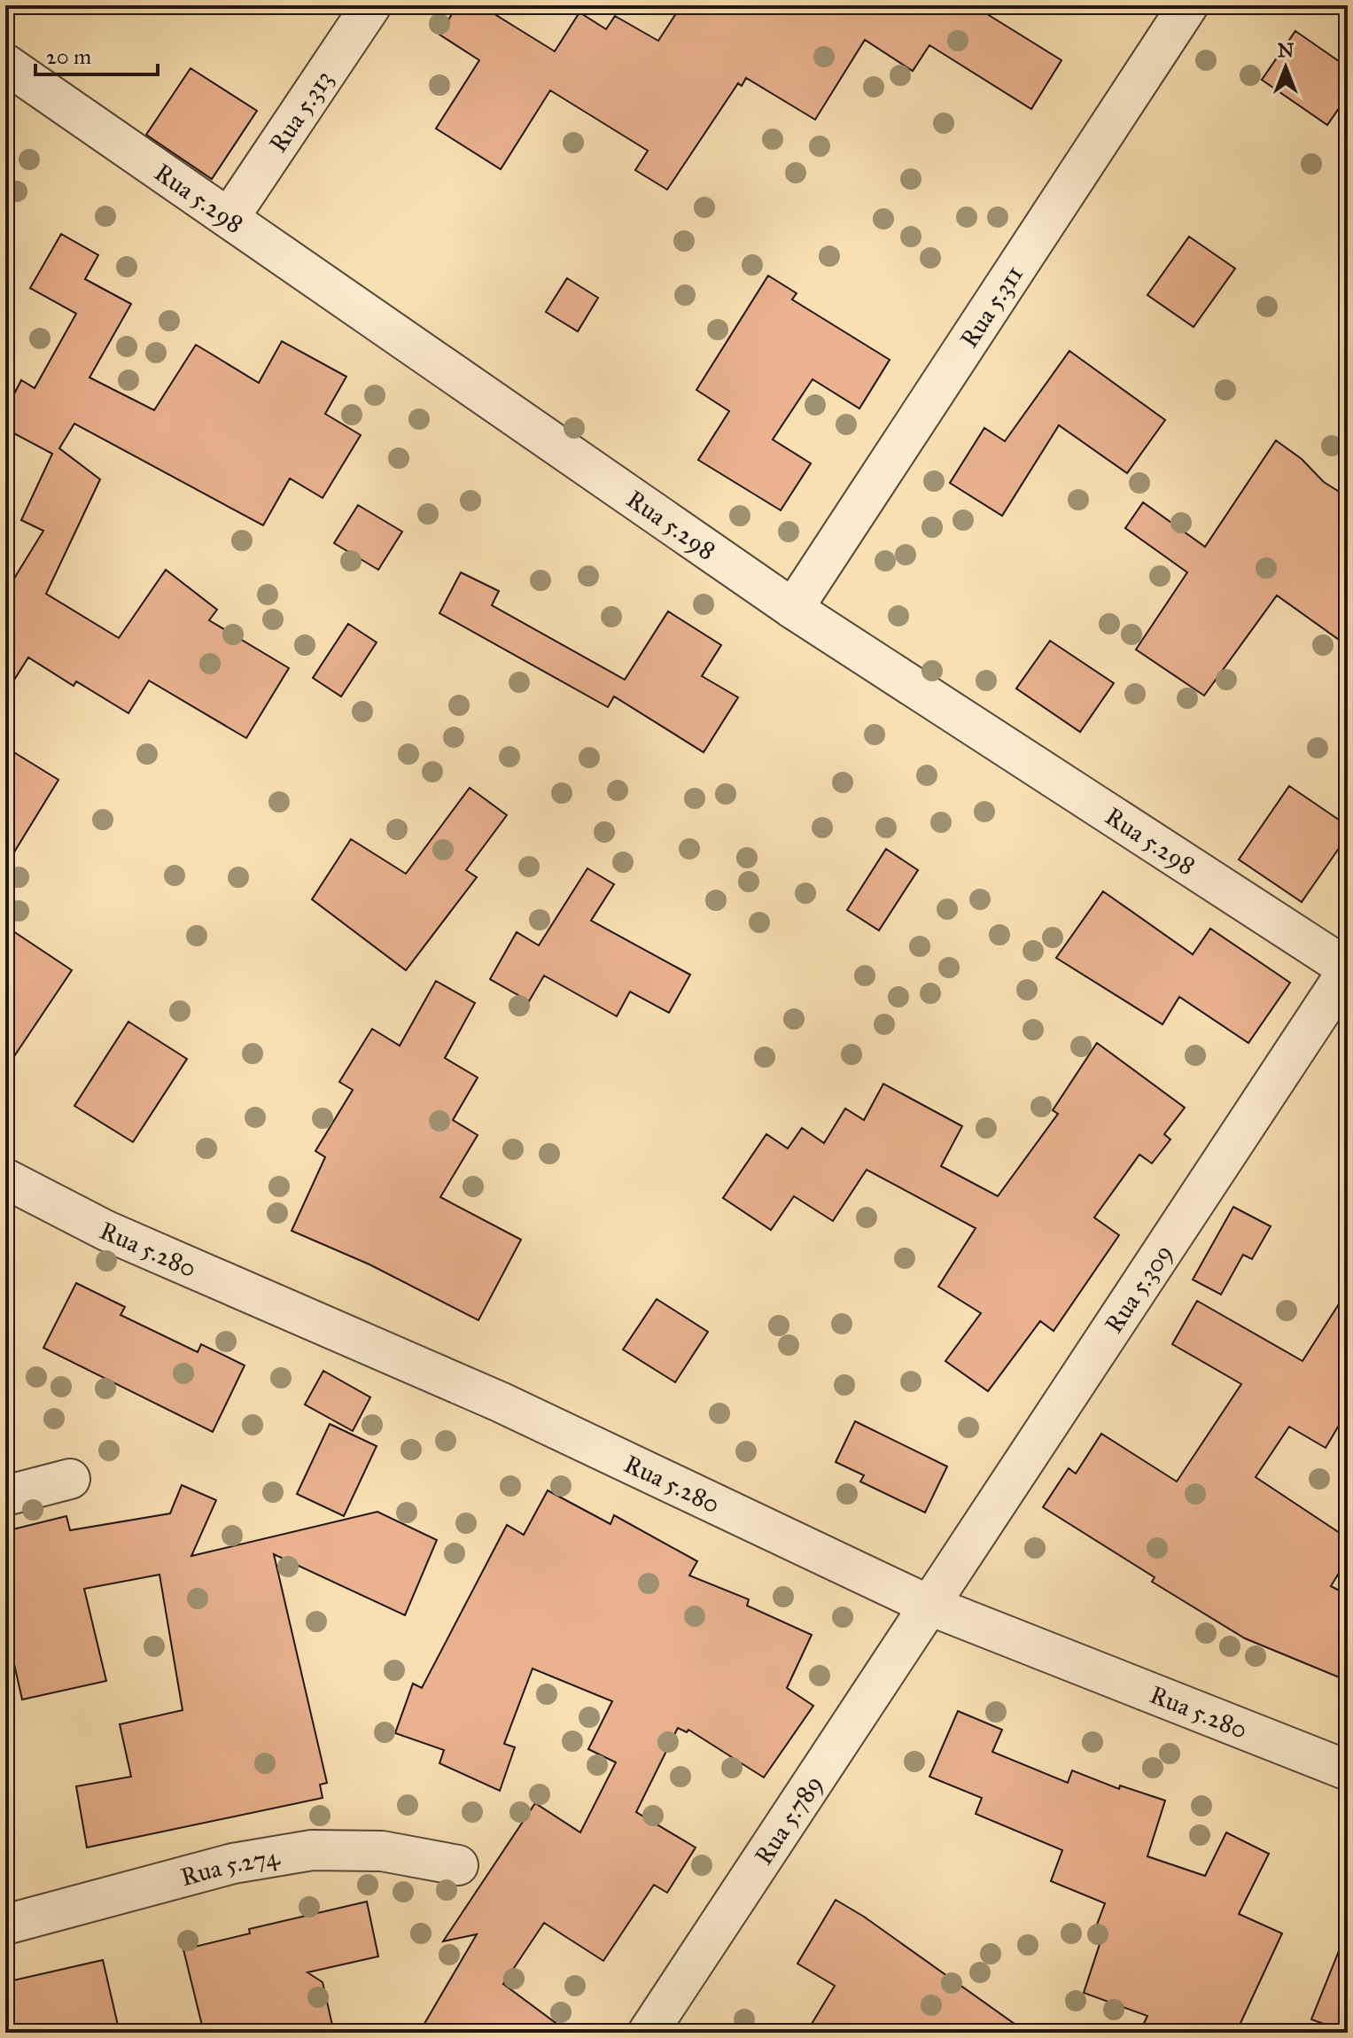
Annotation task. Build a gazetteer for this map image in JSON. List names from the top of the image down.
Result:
{
  "streets": {
    "street": [
      "Rua 5.313",
      "Rua 5.298",
      "Rua 5.311",
      "Rua 5.280",
      "Rua 5.309",
      "Rua 5.789",
      "Rua 5.274"
    ]
  },
  "crossings": [
    ["Rua 5.313", "Rua 5.298"],
    ["Rua 5.298", "Rua 5.311"],
    ["Rua 5.298", "Rua 5.309"],
    ["Rua 5.280", "Rua 5.309"],
    ["Rua 5.280", "Rua 5.789"],
    ["Rua 5.309", "Rua 5.789"]
  ],
  "scale_bar": "20 m",
  "north": "top"
}
